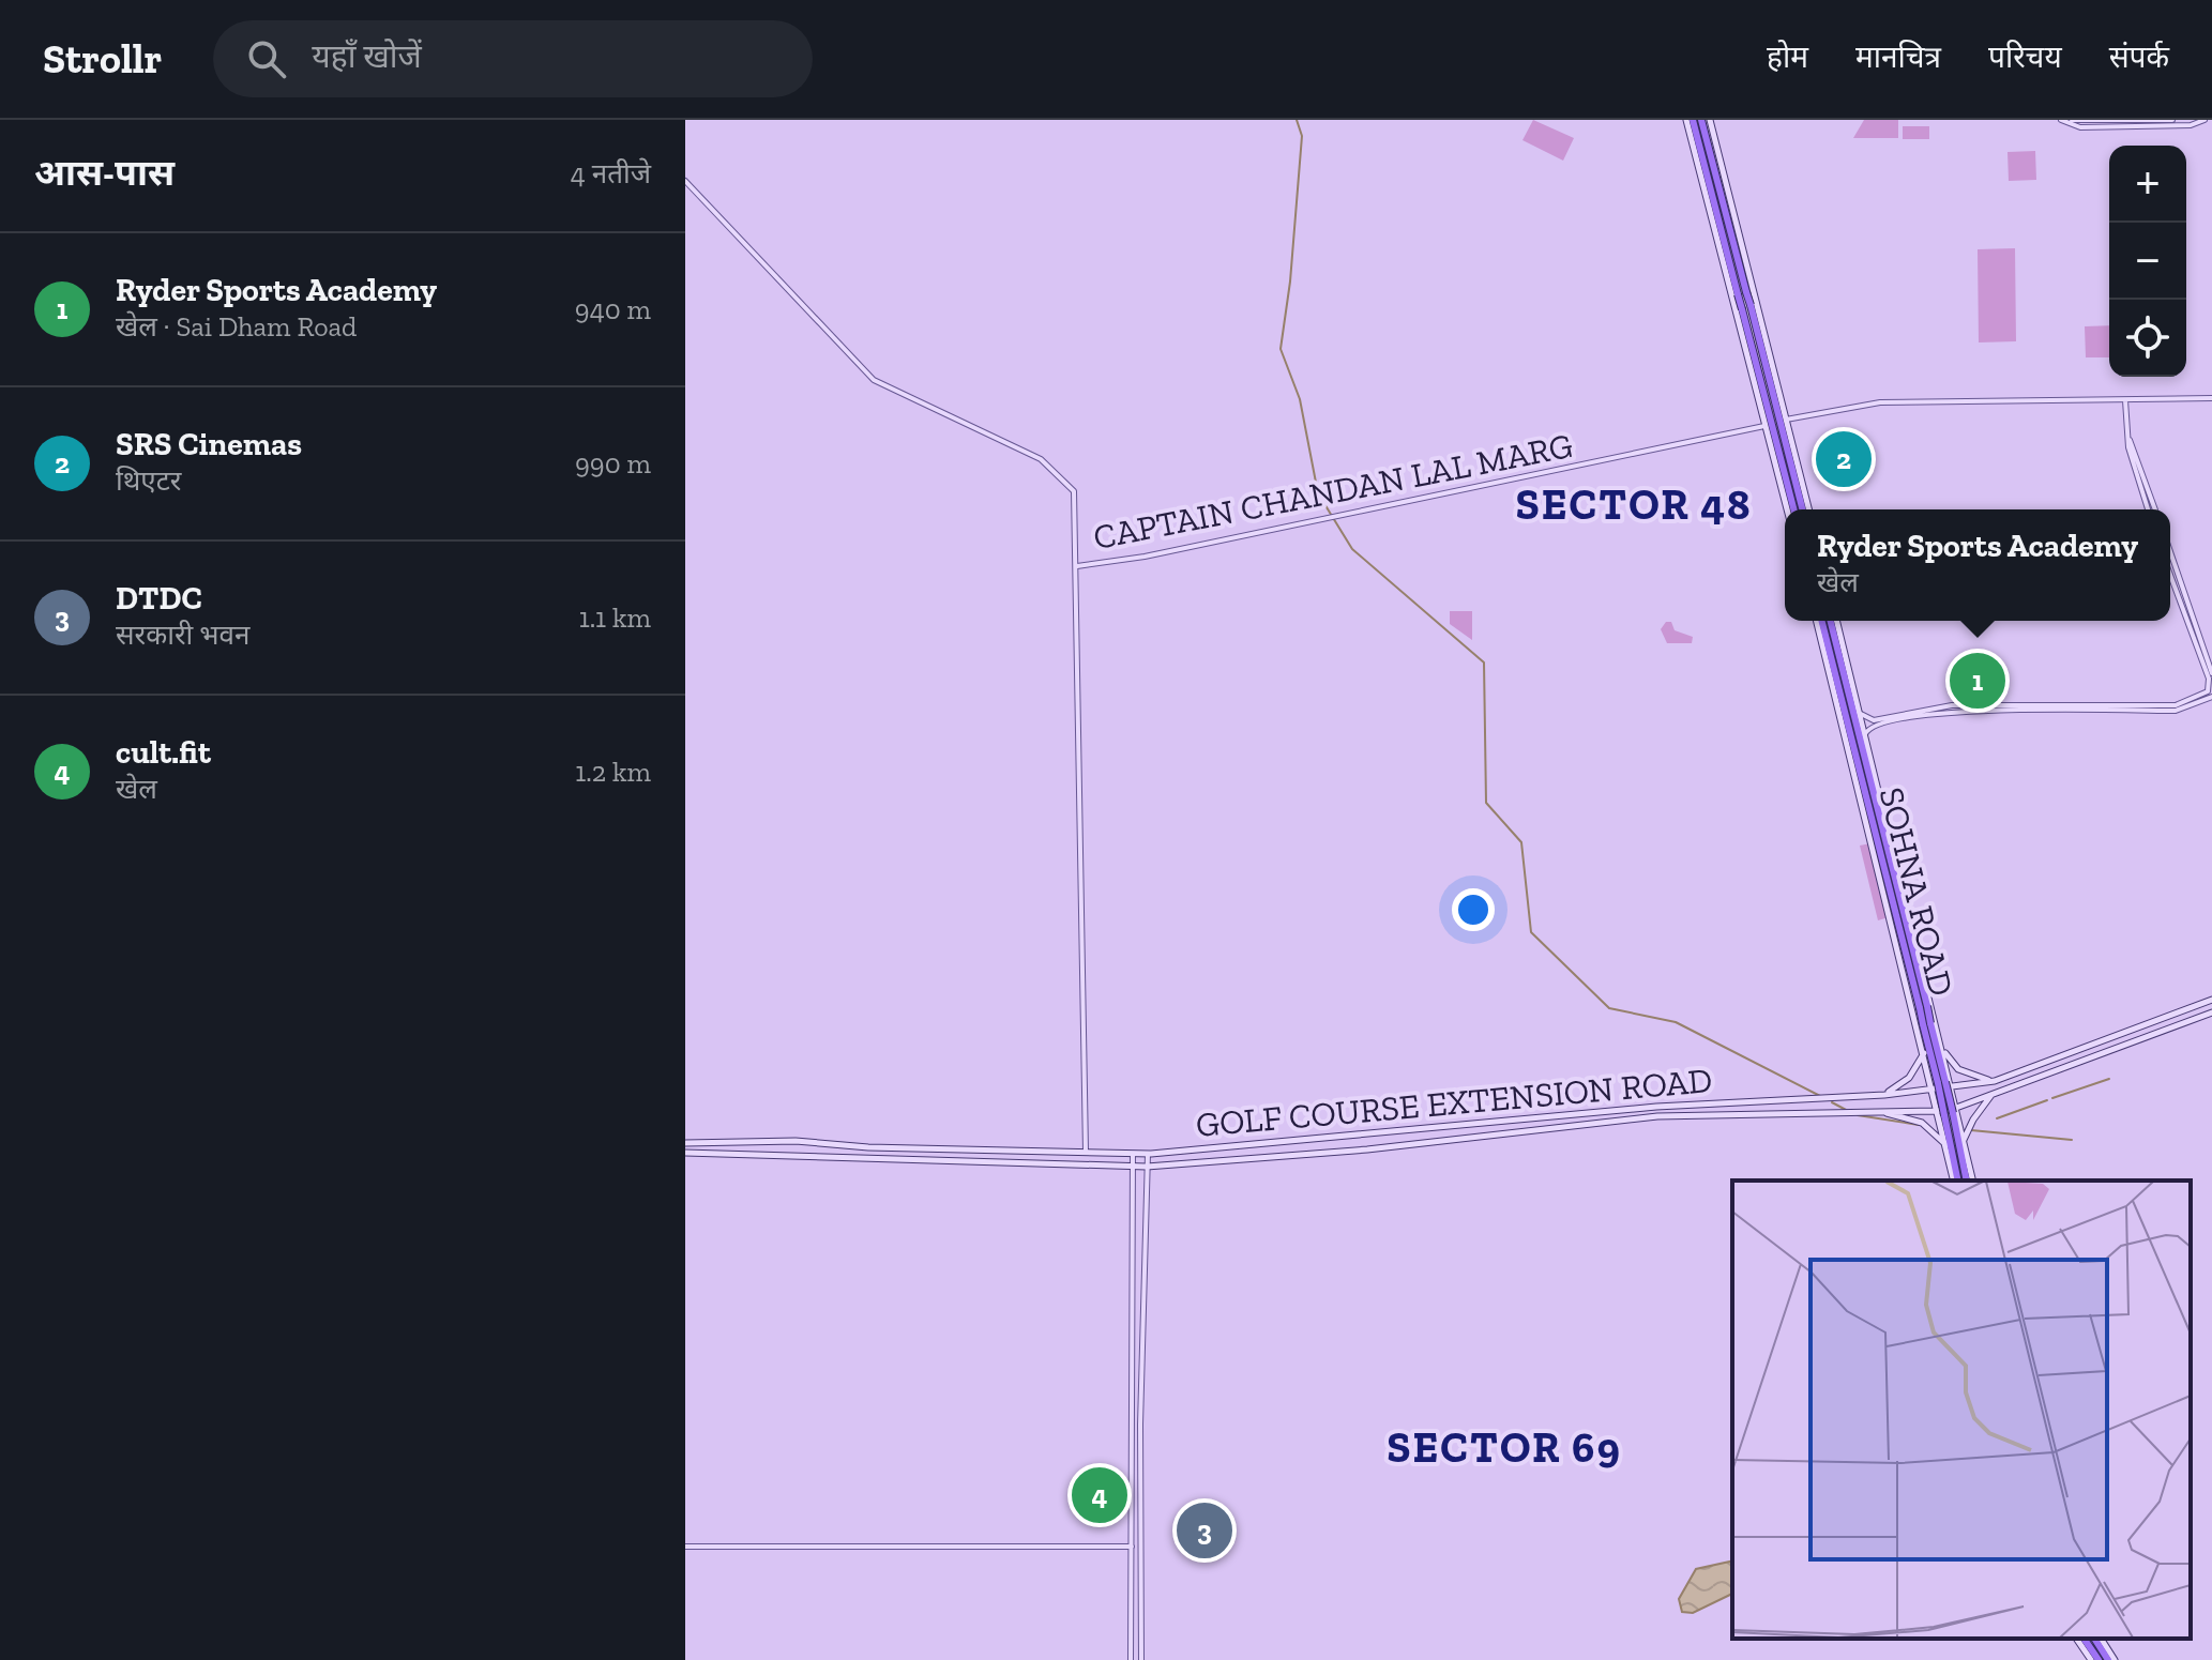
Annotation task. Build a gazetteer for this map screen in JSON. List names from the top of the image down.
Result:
{
  "streets": {
    "highway": ["SOHNA ROAD"],
    "main road": ["GOLF COURSE EXTENSION ROAD"],
    "street": ["CAPTAIN CHANDAN LAL MARG"]
  },
  "crossings": [
    ["SOHNA ROAD", "GOLF COURSE EXTENSION ROAD"]
  ],
  "districts": ["SECTOR 48", "SECTOR 69"],
  "page": {
    "header": "Strollr",
    "search": "यहाँ खोजें",
    "nav": [
      "होम",
      "मानचित्र",
      "परिचय",
      "संपर्क"
    ],
    "heading": ["आस-पास", "4 नतीजे"],
    "map_buttons": ["+", "−"],
    "list": [
      {
        "mark": "1",
        "name": "Ryder Sports Academy",
        "note": "खेल · Sai Dham Road",
        "value": "940 m"
      },
      {
        "mark": "2",
        "name": "SRS Cinemas",
        "note": "थिएटर",
        "value": "990 m"
      },
      {
        "mark": "3",
        "name": "DTDC",
        "note": "सरकारी भवन",
        "value": "1.1 km"
      },
      {
        "mark": "4",
        "name": "cult.fit",
        "note": "खेल",
        "value": "1.2 km"
      }
    ],
    "pins": [
      "2",
      "1",
      "4",
      "3"
    ],
    "popup": ["Ryder Sports Academy", "खेल"]
  }
}
